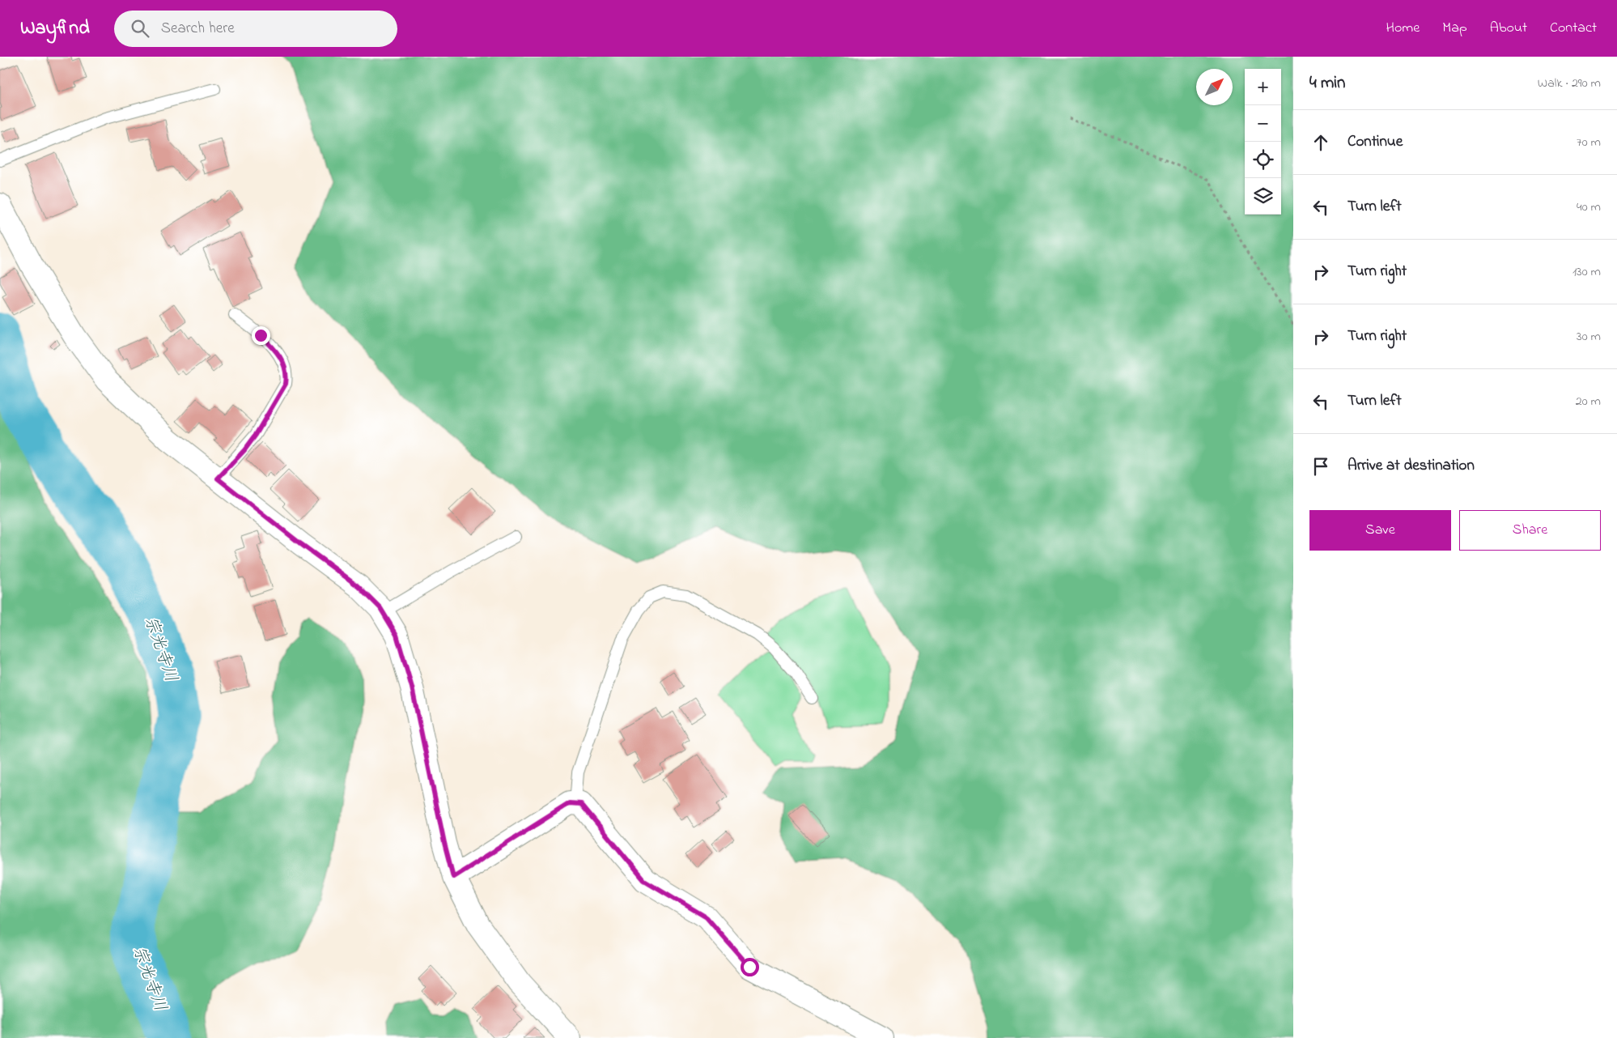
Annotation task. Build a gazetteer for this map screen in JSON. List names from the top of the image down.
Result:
{
  "water": ["宗光寺川"],
  "north": "top right",
  "page": {
    "header": "Wayfind",
    "search": "Search here",
    "nav": [
      "Home",
      "Map",
      "About",
      "Contact"
    ],
    "heading": ["4 min", "Walk · 290 m"],
    "map_buttons": ["+", "−"],
    "list": [
      ["Continue", "70 m"],
      ["Turn left", "40 m"],
      ["Turn right", "130 m"],
      ["Turn right", "30 m"],
      ["Turn left", "20 m"],
      "Arrive at destination"
    ],
    "buttons": ["Save", "Share"]
  }
}
